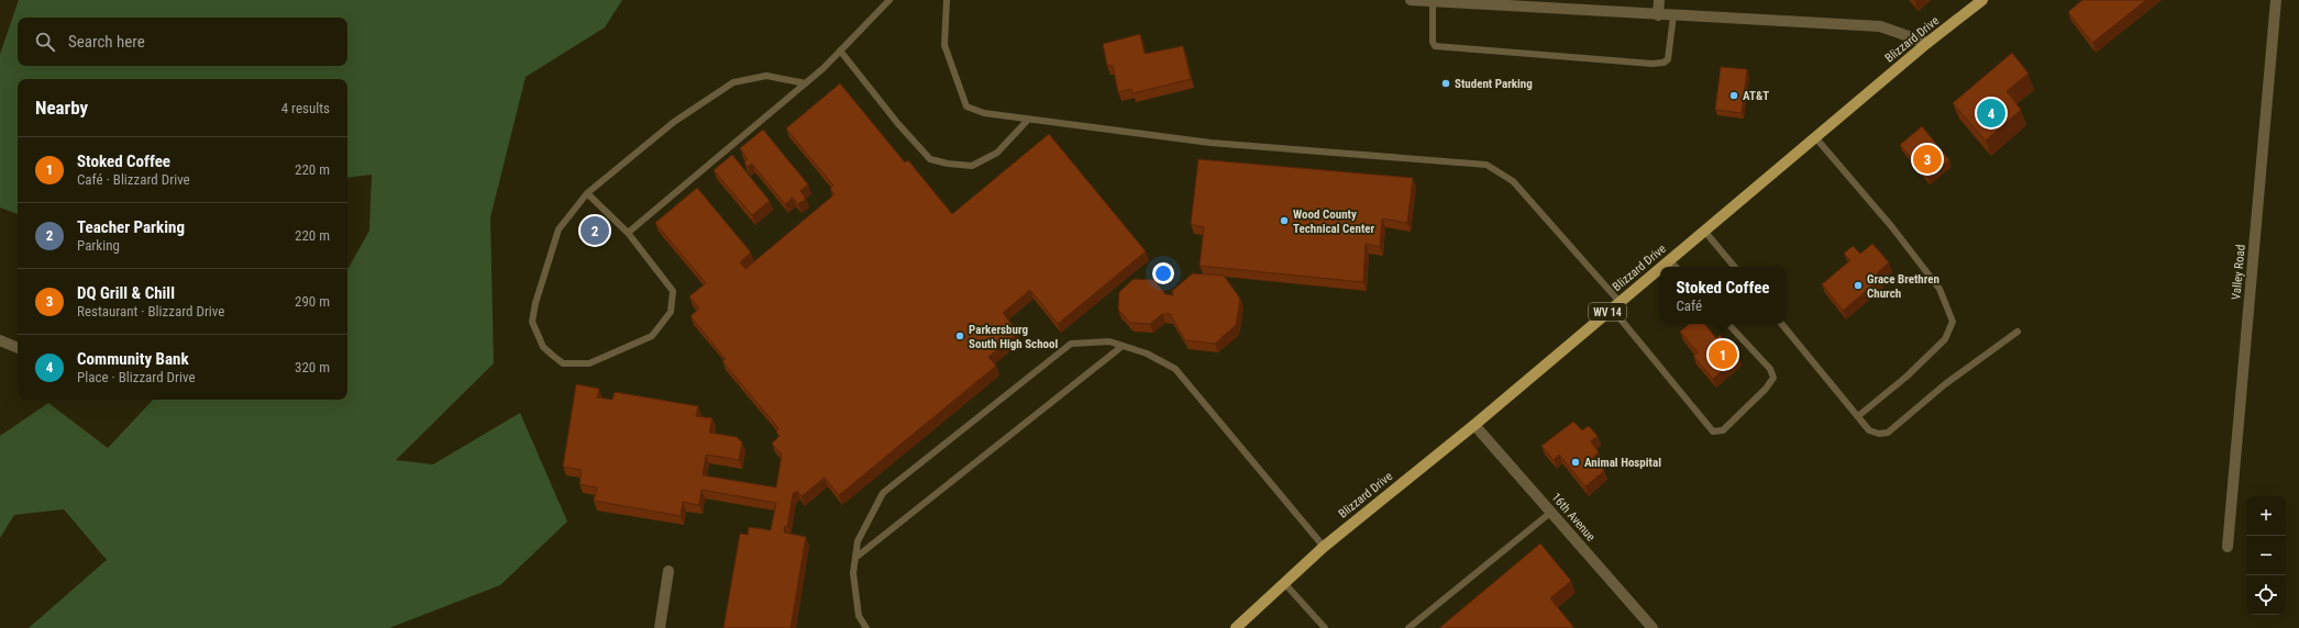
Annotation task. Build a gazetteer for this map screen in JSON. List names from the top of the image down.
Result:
{
  "streets": {
    "main road": ["Blizzard Drive", "WV 14"],
    "street": ["Valley Road", "16th Avenue"]
  },
  "crossings": [
    ["Blizzard Drive", "16th Avenue"]
  ],
  "places": [
    "Student Parking",
    "AT&T",
    "Wood County Technical Center",
    "Grace Brethren Church",
    "Parkersburg South High School",
    "Animal Hospital"
  ],
  "page": {
    "search": "Search here",
    "heading": ["Nearby", "4 results"],
    "pins": [
      "4",
      "3",
      "2",
      "1"
    ],
    "list": [
      {
        "mark": "1",
        "name": "Stoked Coffee",
        "note": "Café · Blizzard Drive",
        "value": "220 m"
      },
      {
        "mark": "2",
        "name": "Teacher Parking",
        "note": "Parking",
        "value": "220 m"
      },
      {
        "mark": "3",
        "name": "DQ Grill & Chill",
        "note": "Restaurant · Blizzard Drive",
        "value": "290 m"
      },
      {
        "mark": "4",
        "name": "Community Bank",
        "note": "Place · Blizzard Drive",
        "value": "320 m"
      }
    ],
    "popup": ["Stoked Coffee", "Café"],
    "map_buttons": ["+", "−"]
  }
}
